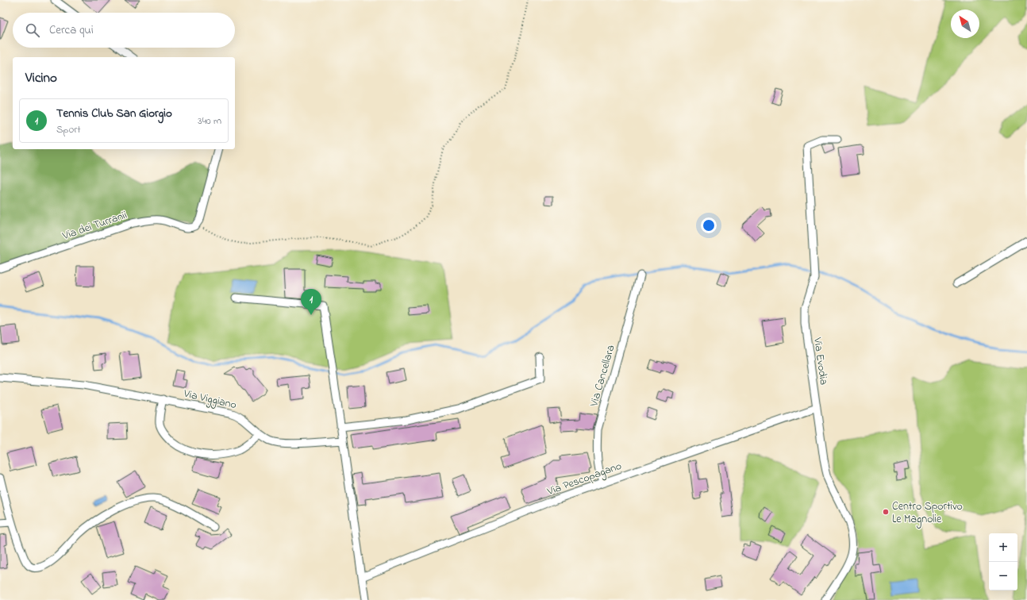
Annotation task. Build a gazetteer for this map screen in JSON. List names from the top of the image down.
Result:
{
  "streets": {
    "street": [
      "Via dei Turranii",
      "Via Evodia",
      "Via Cancellara",
      "Via Viggiano",
      "Via Pescopagano"
    ]
  },
  "crossings": [
    ["Via Evodia", "Via Pescopagano"],
    ["Via Cancellara", "Via Pescopagano"]
  ],
  "places": ["Centro Sportivo Le Magnolie"],
  "north": "top left",
  "page": {
    "search": "Cerca qui",
    "heading": "Vicino",
    "list": [
      {
        "mark": "1",
        "name": "Tennis Club San Giorgio",
        "note": "Sport",
        "value": "340 m"
      }
    ],
    "pins": "1",
    "map_buttons": ["+", "−"]
  }
}
